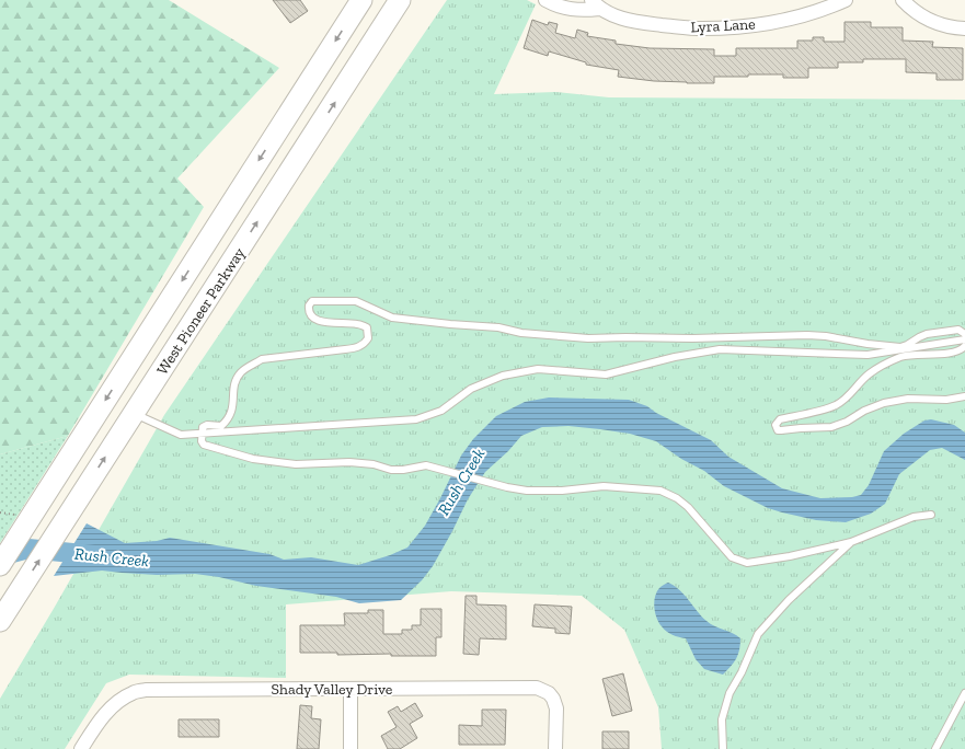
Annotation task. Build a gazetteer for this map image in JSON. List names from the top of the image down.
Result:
{
  "streets": {
    "main road": ["West Pioneer Parkway"],
    "street": ["Lyra Lane", "Shady Valley Drive"]
  },
  "water": ["Rush Creek"]
}
